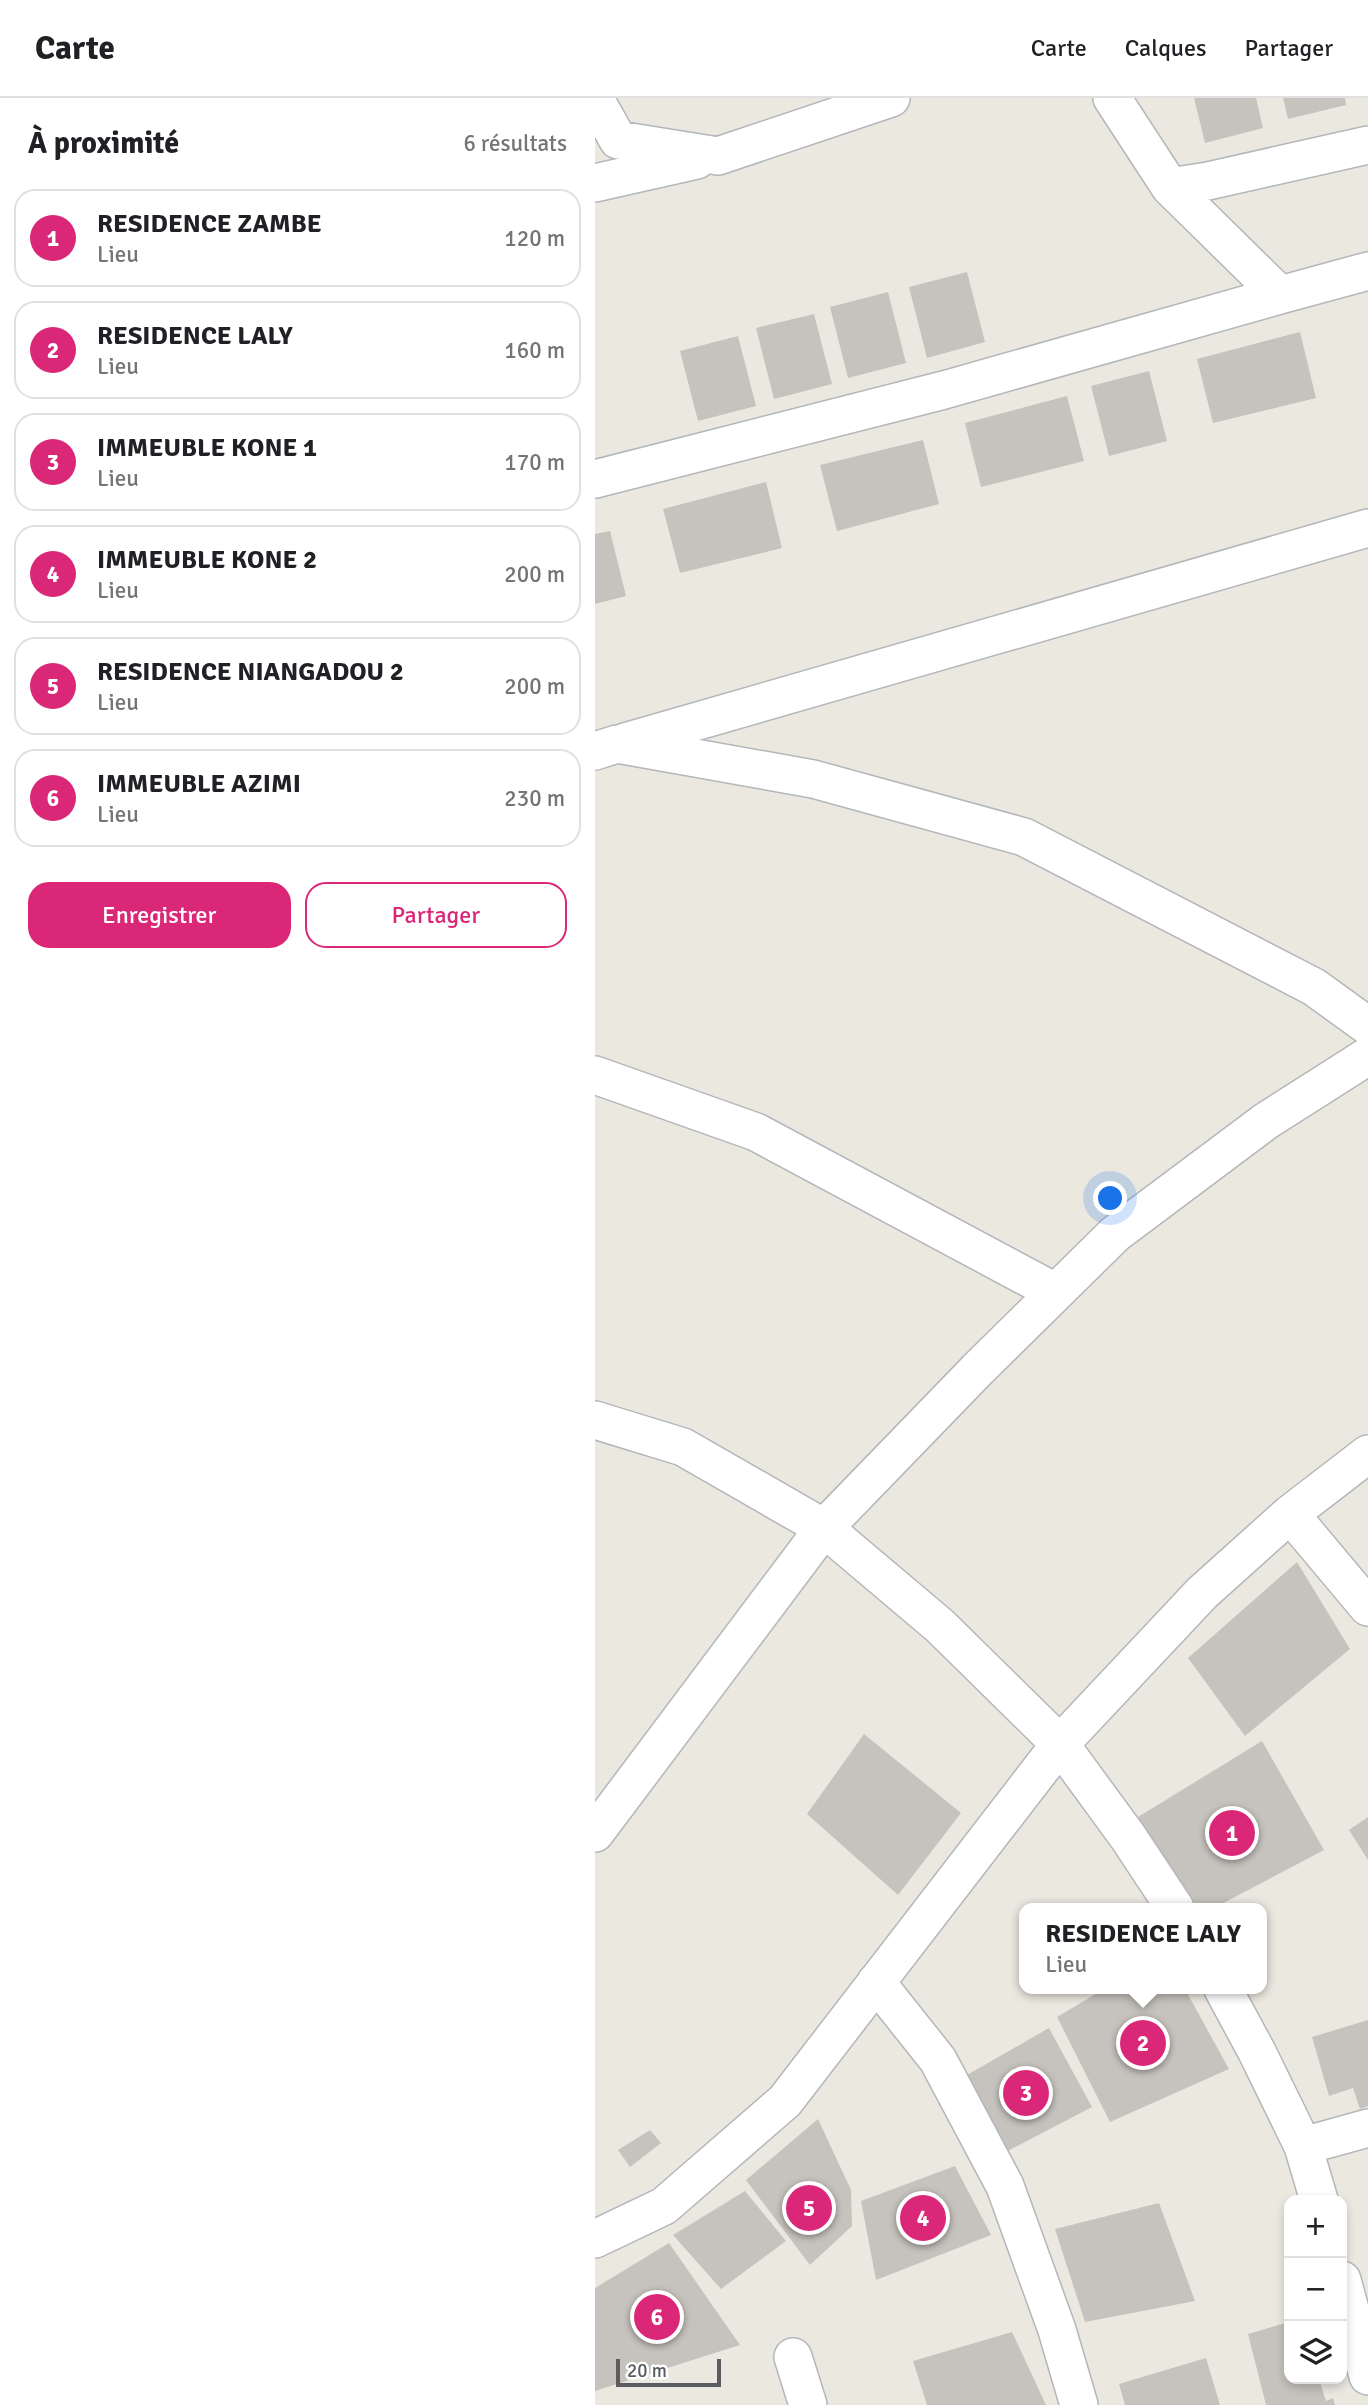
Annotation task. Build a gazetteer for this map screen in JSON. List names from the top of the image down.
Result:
{
  "scale_bar": "20 m",
  "page": {
    "header": "Carte",
    "nav": ["Carte", "Calques", "Partager"],
    "heading": ["À proximité", "6 résultats"],
    "list": [
      {
        "mark": "1",
        "name": "RESIDENCE ZAMBE",
        "note": "Lieu",
        "value": "120 m"
      },
      {
        "mark": "2",
        "name": "RESIDENCE LALY",
        "note": "Lieu",
        "value": "160 m"
      },
      {
        "mark": "3",
        "name": "IMMEUBLE KONE 1",
        "note": "Lieu",
        "value": "170 m"
      },
      {
        "mark": "4",
        "name": "IMMEUBLE KONE 2",
        "note": "Lieu",
        "value": "200 m"
      },
      {
        "mark": "5",
        "name": "RESIDENCE NIANGADOU 2",
        "note": "Lieu",
        "value": "200 m"
      },
      {
        "mark": "6",
        "name": "IMMEUBLE AZIMI",
        "note": "Lieu",
        "value": "230 m"
      }
    ],
    "buttons": ["Enregistrer", "Partager"],
    "pins": [
      "1",
      "2",
      "3",
      "5",
      "4",
      "6"
    ],
    "popup": ["RESIDENCE LALY", "Lieu"],
    "map_buttons": ["+", "−"],
    "scale": "20 m"
  }
}
